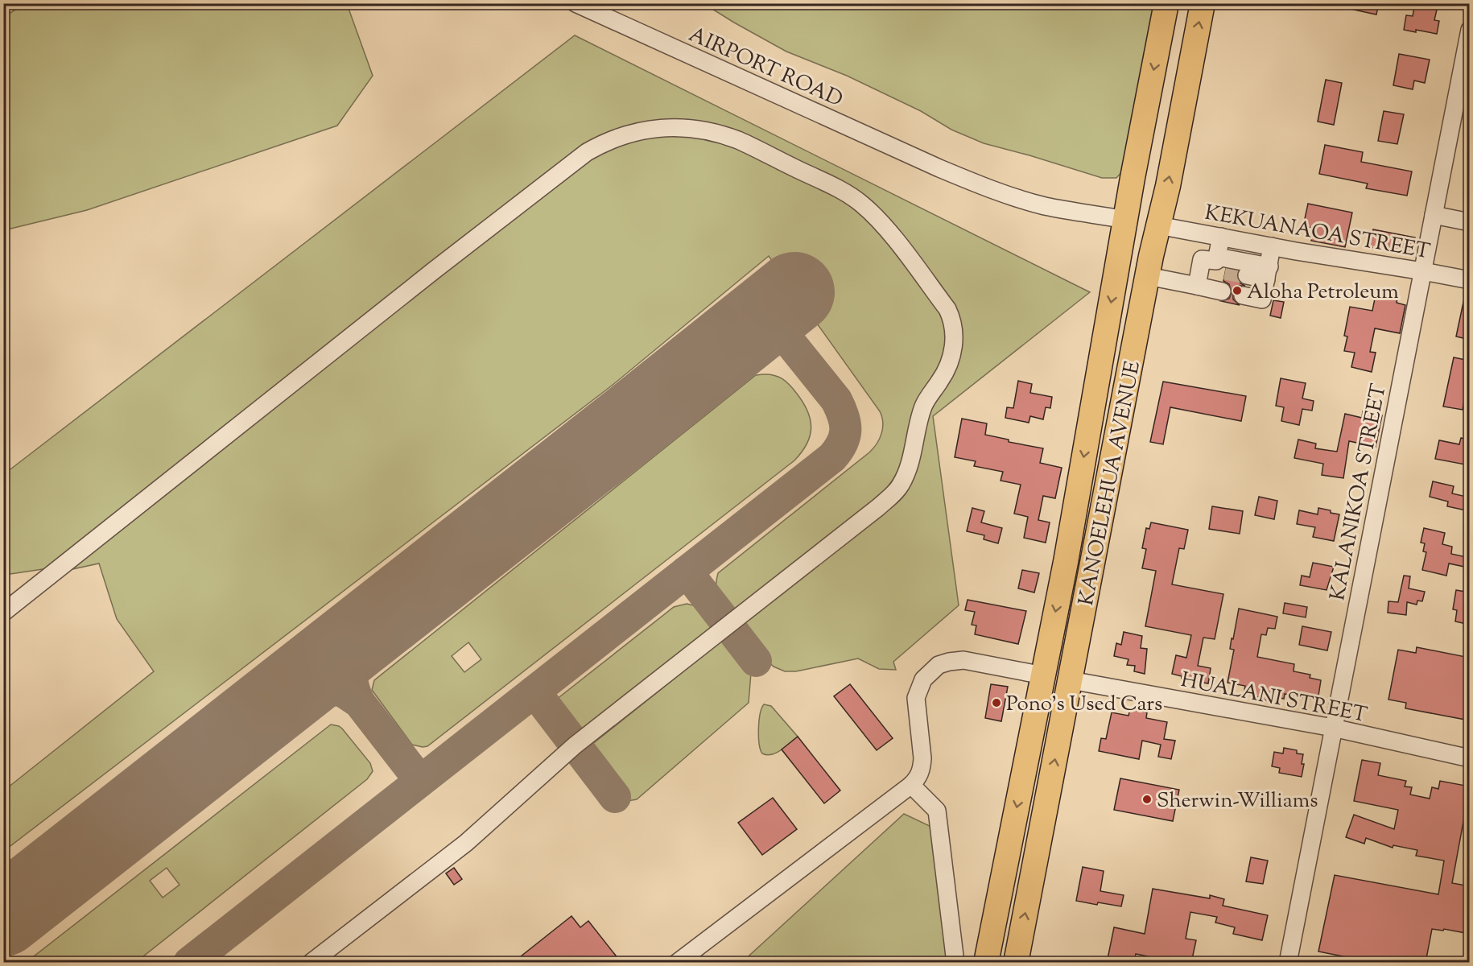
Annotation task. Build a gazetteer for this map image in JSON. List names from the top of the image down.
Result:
{
  "streets": {
    "highway": ["KANOELEHUA AVENUE"],
    "street": [
      "AIRPORT ROAD",
      "KEKUANAOA STREET",
      "KALANIKOA STREET",
      "HUALANI STREET"
    ]
  },
  "crossings": [
    ["AIRPORT ROAD", "KANOELEHUA AVENUE"],
    ["KEKUANAOA STREET", "KANOELEHUA AVENUE"],
    ["KEKUANAOA STREET", "KALANIKOA STREET"],
    ["KANOELEHUA AVENUE", "HUALANI STREET"],
    ["KALANIKOA STREET", "HUALANI STREET"]
  ],
  "places": ["Aloha Petroleum", "Pono’s Used Cars", "Sherwin-Williams"]
}
